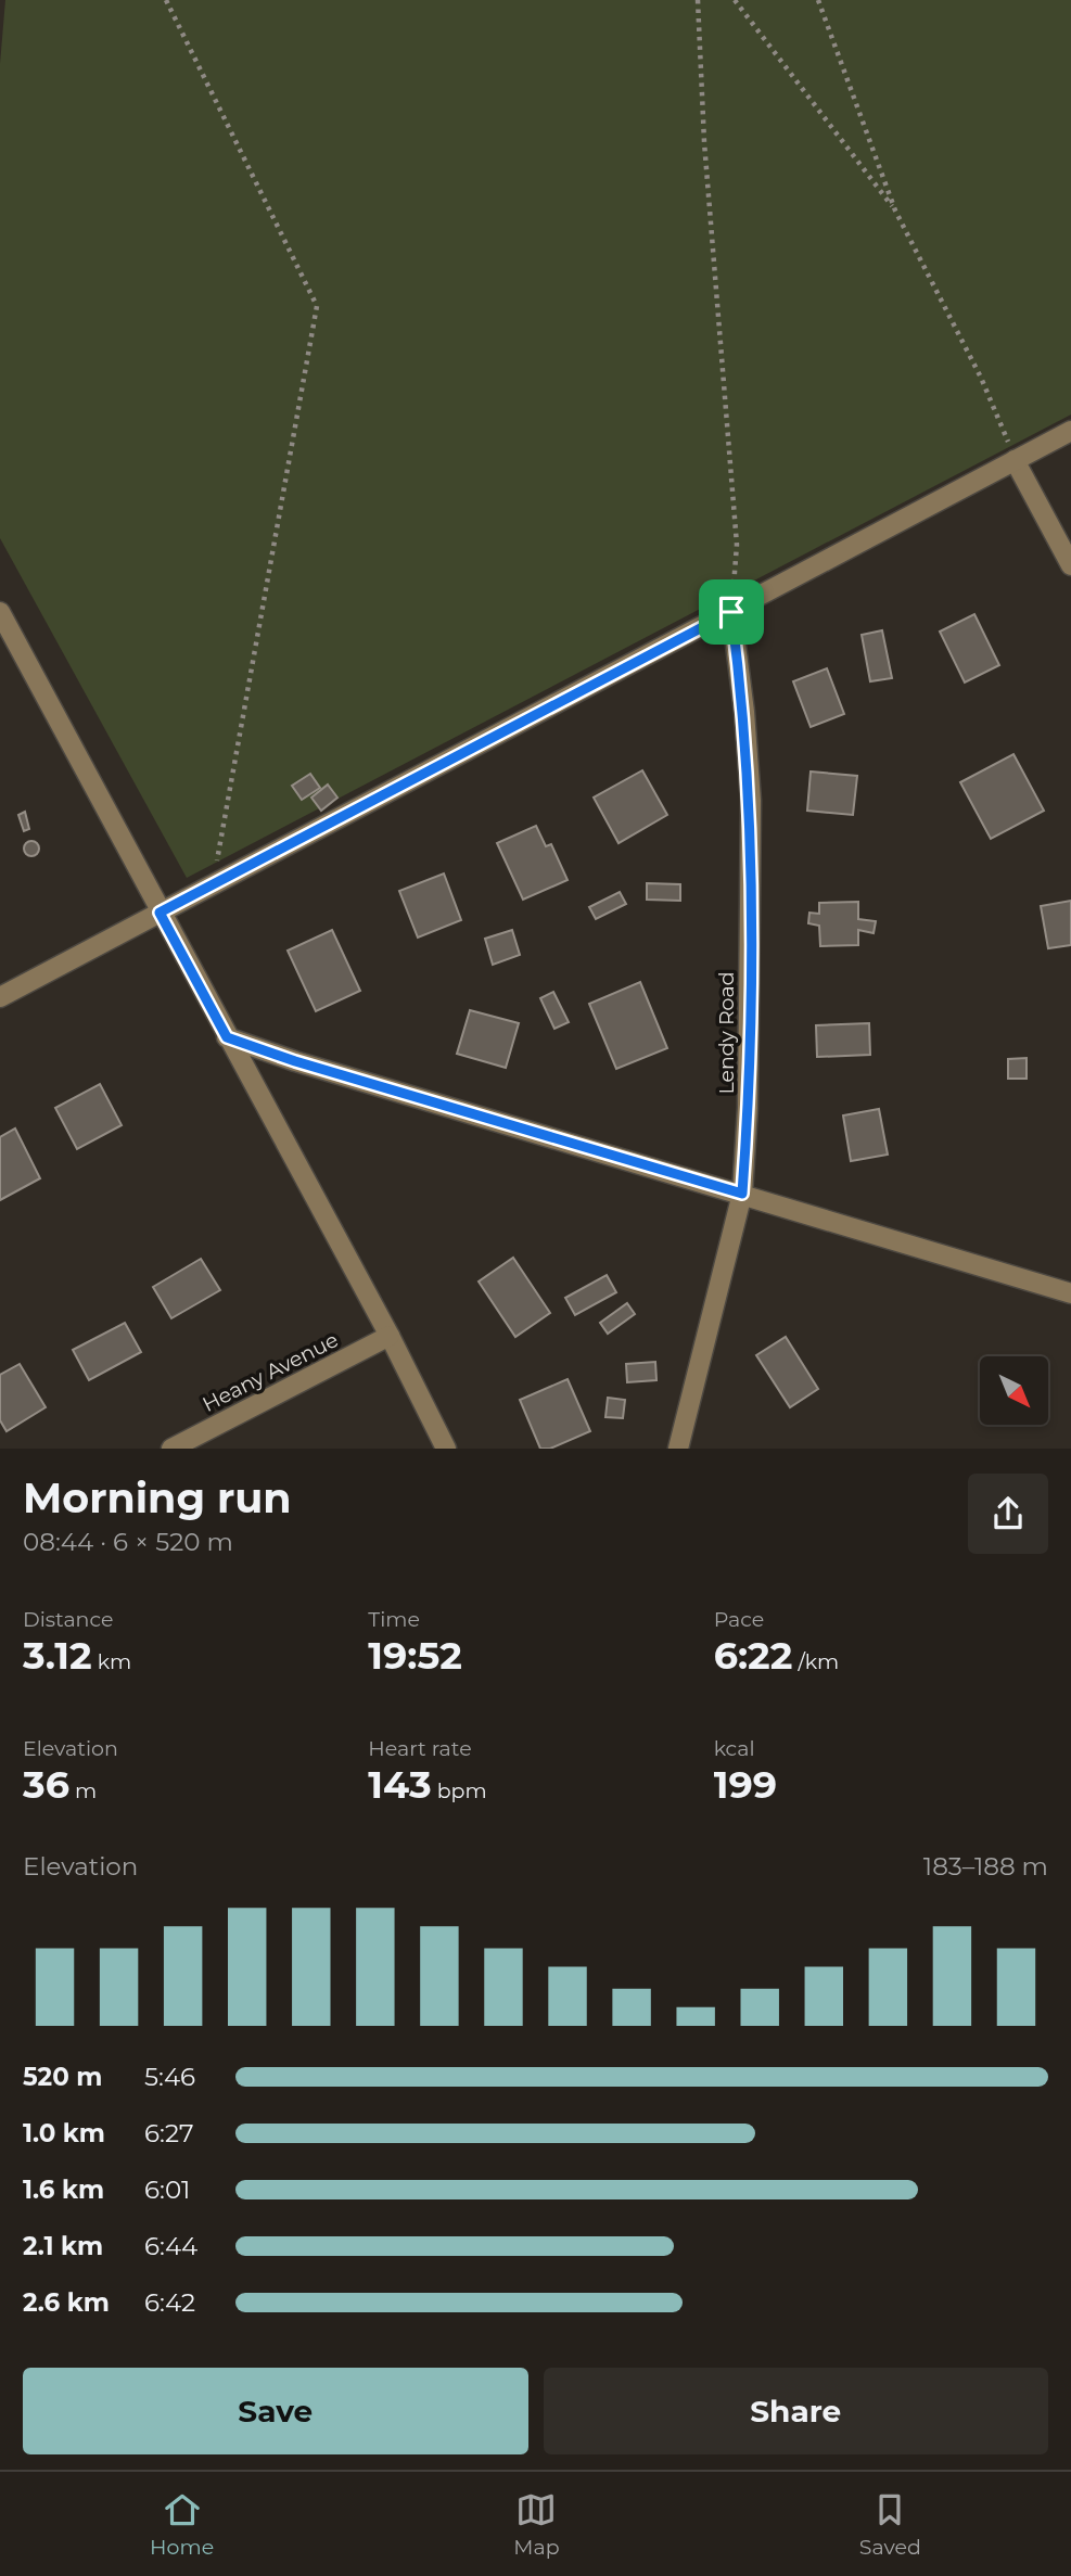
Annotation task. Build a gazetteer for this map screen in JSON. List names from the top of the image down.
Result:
{
  "streets": {
    "street": ["Lendy Road", "Heany Avenue"]
  },
  "north": "bottom right",
  "page": {
    "heading": ["Morning run", "08:44 · 6 × 520 m"],
    "stats": [
      ["Distance", "3.12 km"],
      ["Time", "19:52"],
      ["Pace", "6:22 /km"],
      ["Elevation", "36 m"],
      ["Heart rate", "143 bpm"],
      ["kcal", "199"]
    ],
    "chart": ["Elevation", "183–188 m"],
    "list": [
      {
        "name": "520 m",
        "note": "5:46"
      },
      {
        "name": "1.0 km",
        "note": "6:27"
      },
      {
        "name": "1.6 km",
        "note": "6:01"
      },
      {
        "name": "2.1 km",
        "note": "6:44"
      },
      {
        "name": "2.6 km",
        "note": "6:42"
      }
    ],
    "buttons": ["Save", "Share"],
    "tabs": ["Home", "Map", "Saved"]
  }
}
